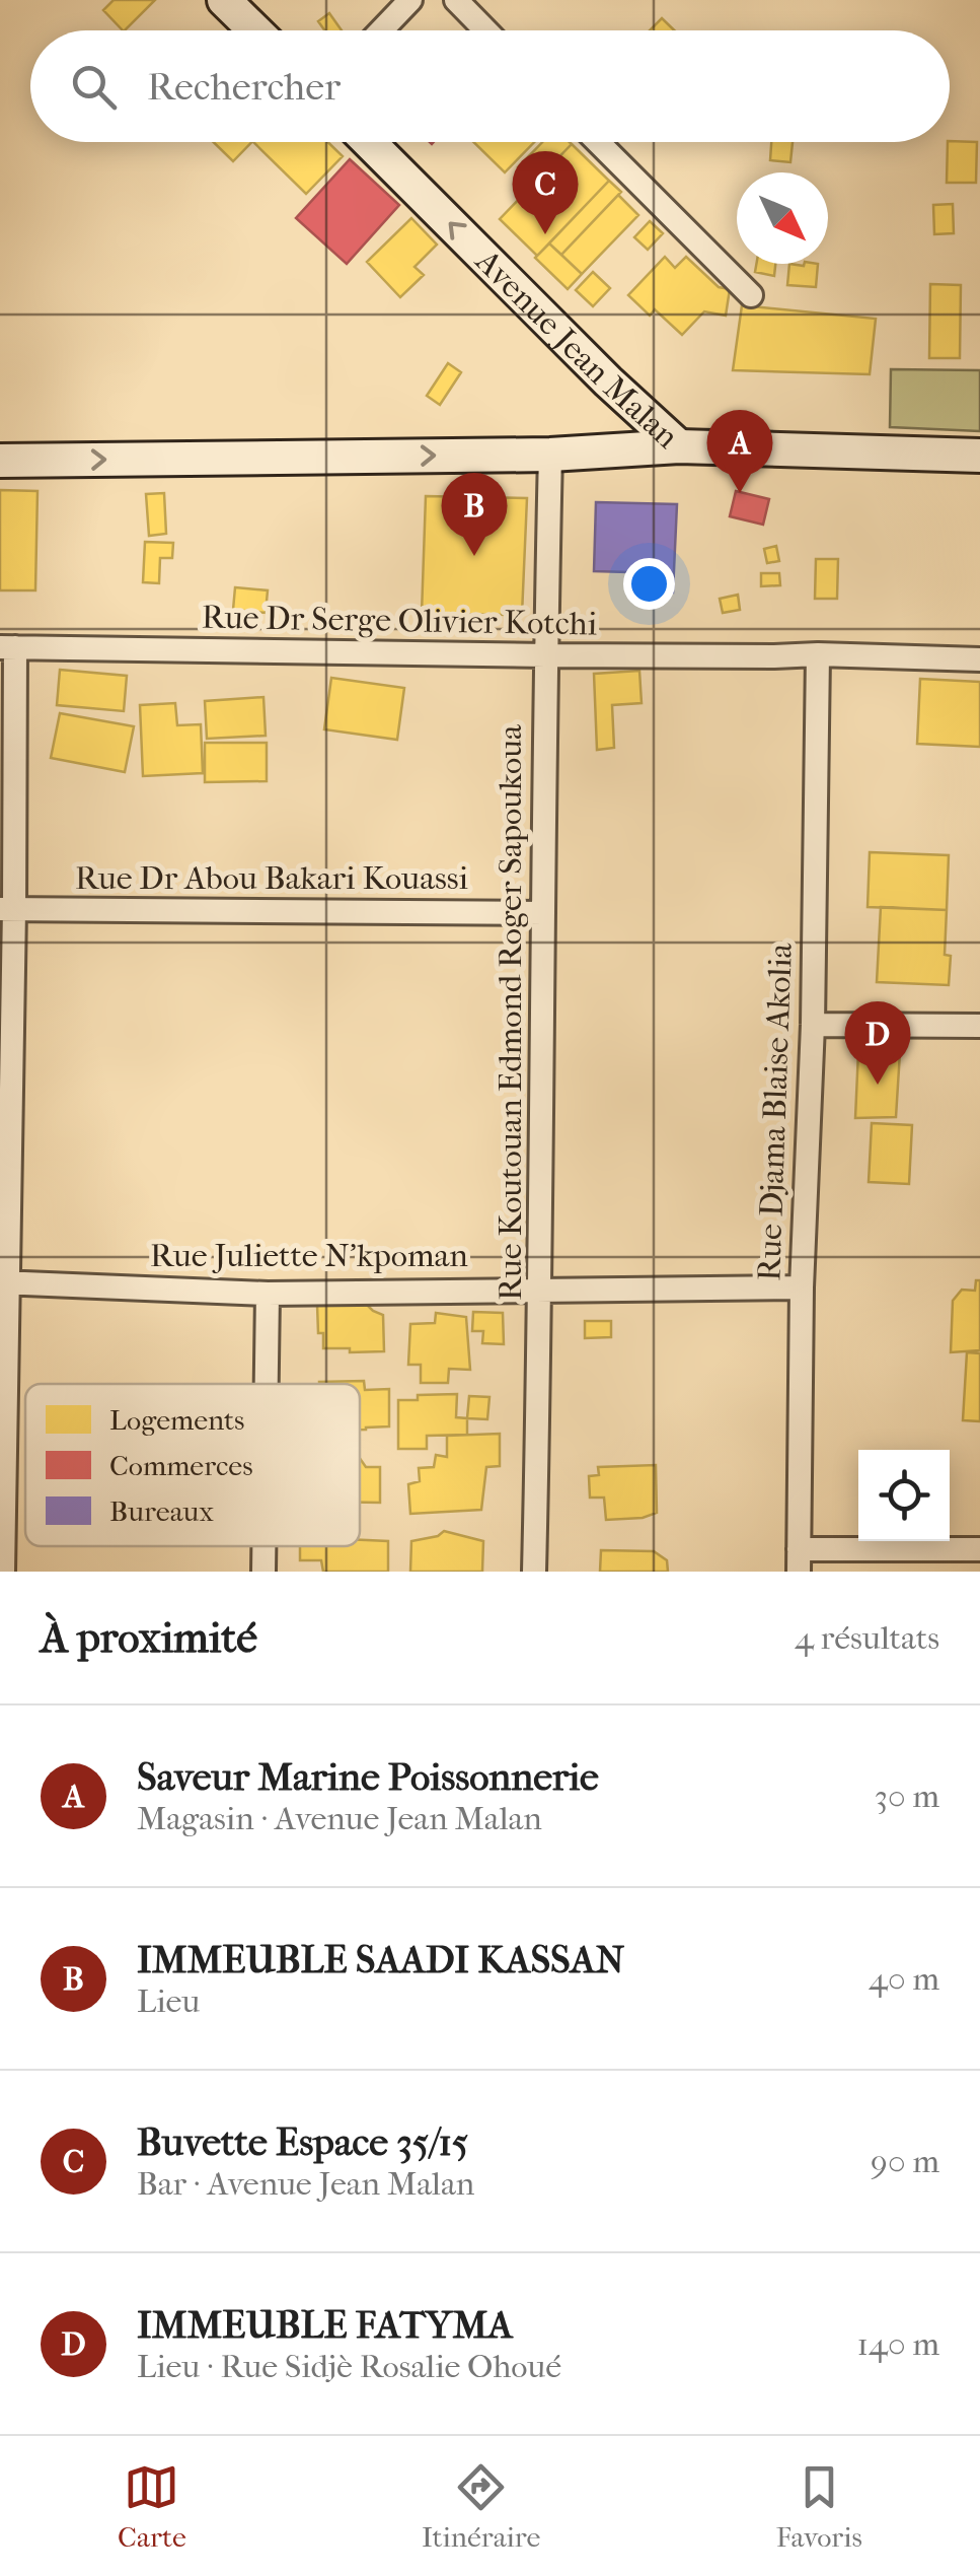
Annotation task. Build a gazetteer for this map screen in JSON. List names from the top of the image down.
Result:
{
  "streets": {
    "main road": ["Avenue Jean Malan"],
    "street": [
      "Rue Dr Serge Olivier Kotchi",
      "Rue Dr Abou Bakari Kouassi",
      "Rue Koutouan Edmond Roger Sapoukoua",
      "Rue Djama Blaise Akolia",
      "Rue Juliette N'kpoman"
    ]
  },
  "crossings": [
    ["Rue Dr Serge Olivier Kotchi", "Rue Koutouan Edmond Roger Sapoukoua"],
    ["Rue Dr Serge Olivier Kotchi", "Rue Djama Blaise Akolia"],
    ["Rue Dr Abou Bakari Kouassi", "Rue Koutouan Edmond Roger Sapoukoua"],
    ["Rue Koutouan Edmond Roger Sapoukoua", "Rue Juliette N'kpoman"],
    ["Rue Djama Blaise Akolia", "Rue Juliette N'kpoman"]
  ],
  "one_way": ["Avenue Jean Malan"],
  "legend": ["Logements", "Commerces", "Bureaux"],
  "north": "bottom right",
  "page": {
    "search": "Rechercher",
    "pins": [
      "C",
      "A",
      "B",
      "D"
    ],
    "heading": ["À proximité", "4 résultats"],
    "list": [
      {
        "mark": "A",
        "name": "Saveur Marine Poissonnerie",
        "note": "Magasin · Avenue Jean Malan",
        "value": "30 m"
      },
      {
        "mark": "B",
        "name": "IMMEUBLE SAADI KASSAN",
        "note": "Lieu",
        "value": "40 m"
      },
      {
        "mark": "C",
        "name": "Buvette Espace 35/15",
        "note": "Bar · Avenue Jean Malan",
        "value": "90 m"
      },
      {
        "mark": "D",
        "name": "IMMEUBLE FATYMA",
        "note": "Lieu · Rue Sidjè Rosalie Ohoué",
        "value": "140 m"
      }
    ],
    "nav": ["Carte", "Itinéraire", "Favoris"]
  }
}
